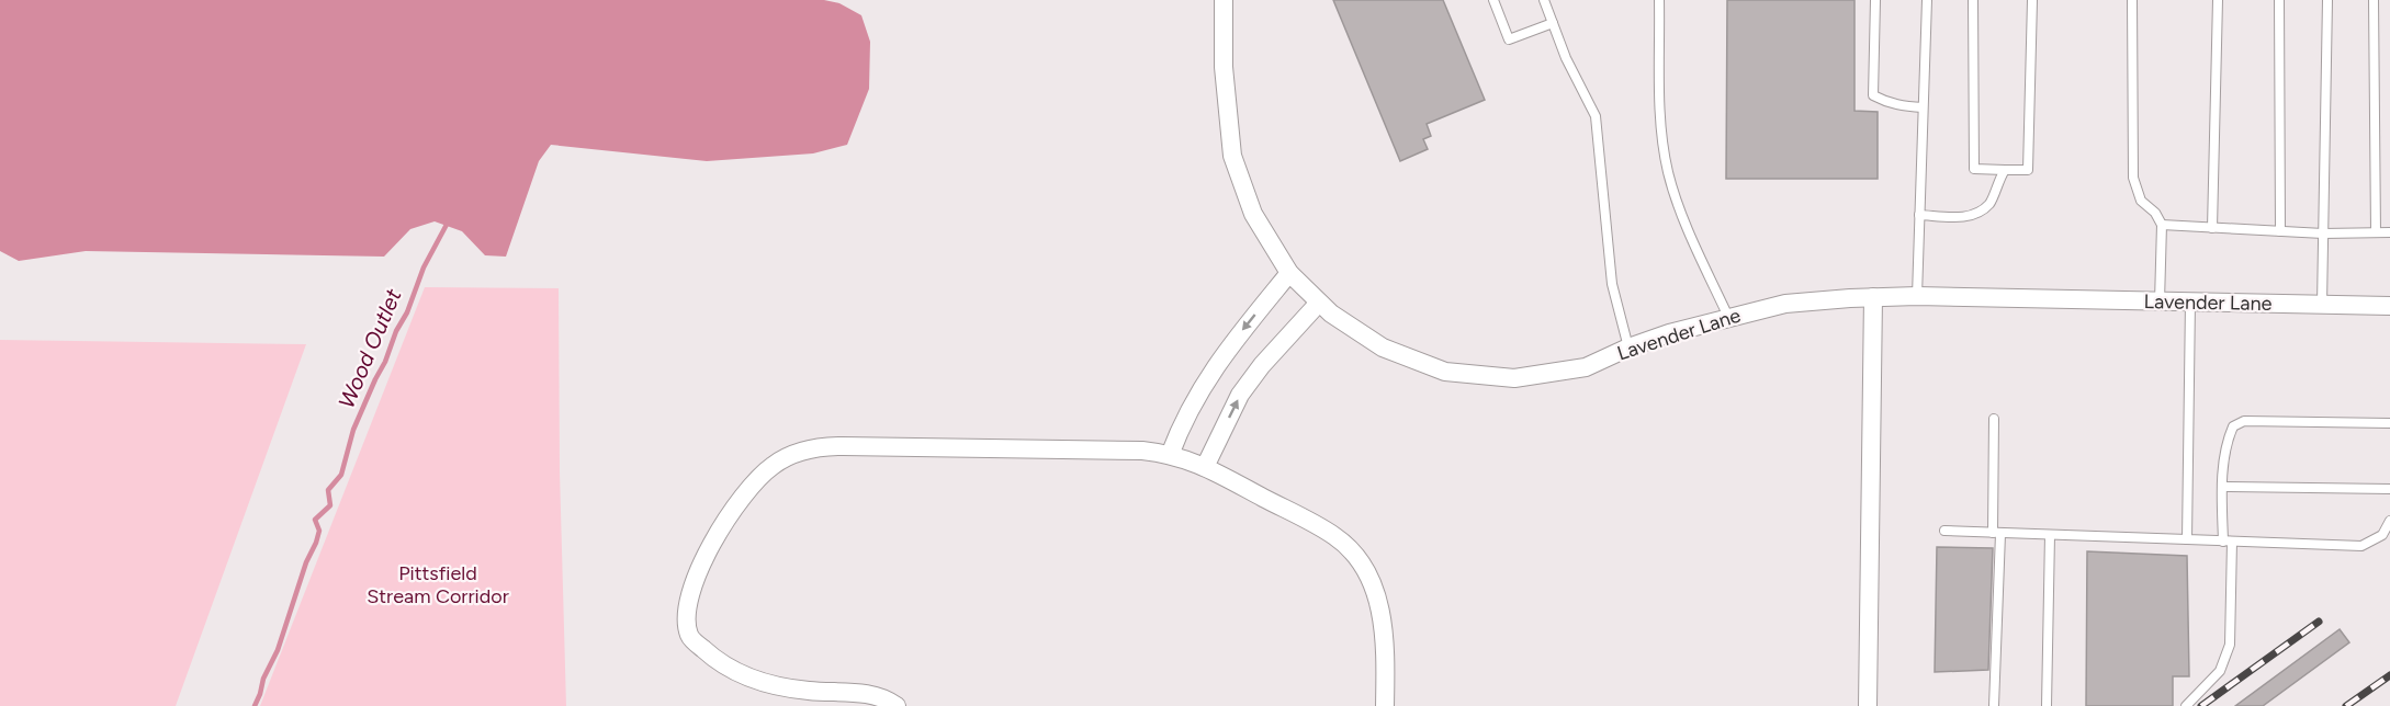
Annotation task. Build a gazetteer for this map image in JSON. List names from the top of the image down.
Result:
{
  "streets": {
    "street": ["Lavender Lane"]
  },
  "water": ["Wood Outlet"],
  "parks": ["Pittsfield Stream Corridor"]
}
